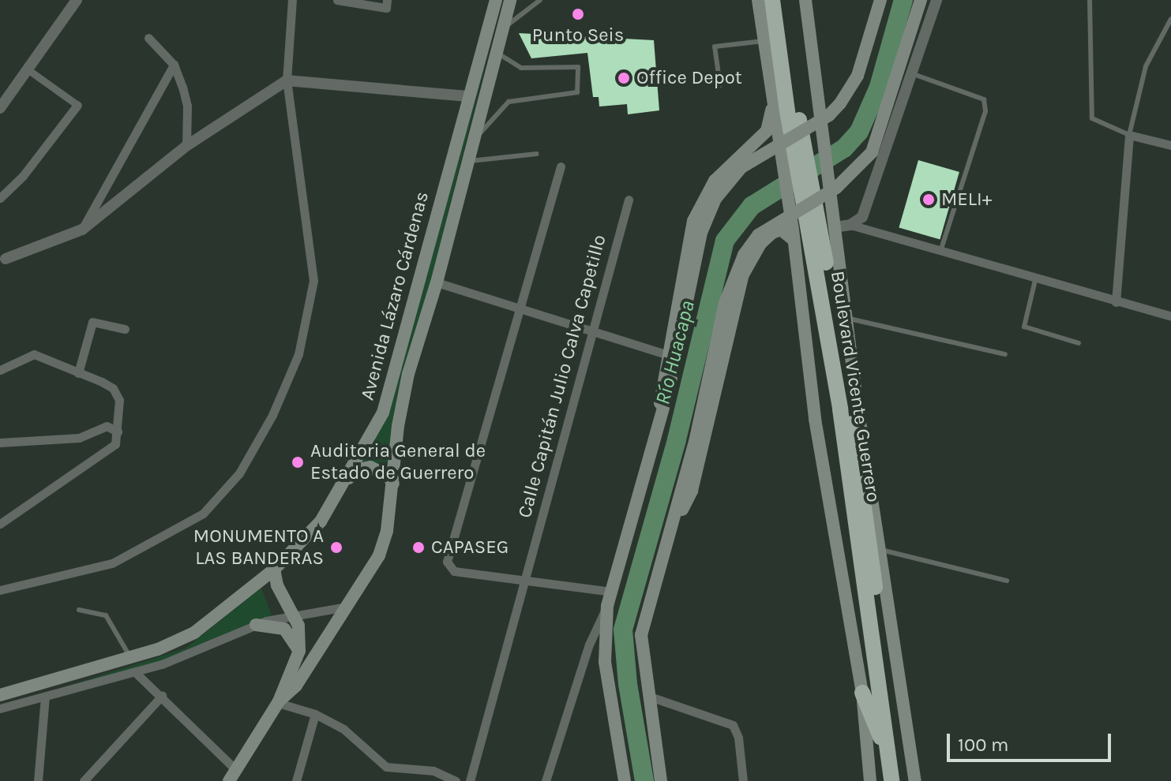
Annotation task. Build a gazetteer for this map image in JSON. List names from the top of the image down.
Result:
{
  "streets": {
    "highway": ["Boulevard Vicente Guerrero"],
    "main road": ["Avenida Lázaro Cárdenas"],
    "street": ["Calle Capitán Julio Calva Capetillo"]
  },
  "water": ["Río Huacapa"],
  "places": [
    "Punto Seis",
    "Office Depot",
    "MELI+",
    "Auditoria General de Estado de Guerrero",
    "MONUMENTO A LAS BANDERAS",
    "CAPASEG"
  ],
  "scale_bar": "100 m"
}
